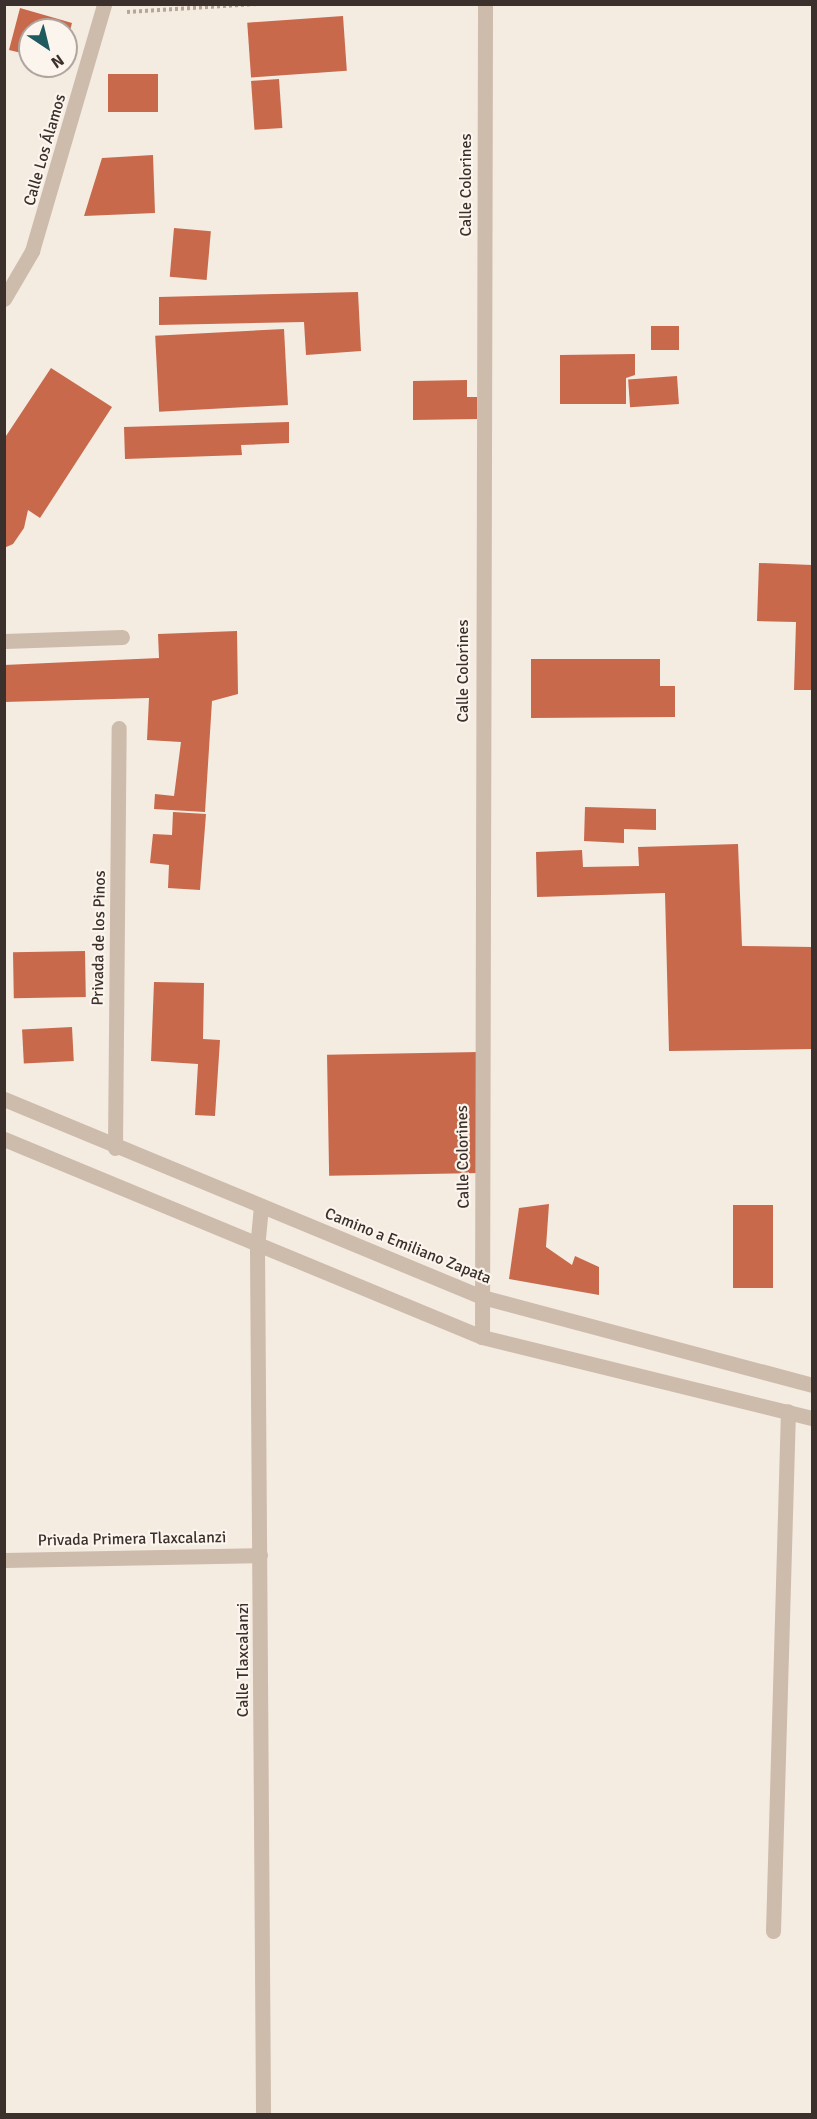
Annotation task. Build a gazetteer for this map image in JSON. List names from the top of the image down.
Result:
{
  "streets": {
    "street": [
      "Calle Los Álamos",
      "Calle Colorines",
      "Privada de los Pinos",
      "Camino a Emiliano Zapata",
      "Privada Primera Tlaxcalanzi",
      "Calle Tlaxcalanzi"
    ]
  },
  "crossings": [
    ["Calle Colorines", "Camino a Emiliano Zapata"],
    ["Privada de los Pinos", "Camino a Emiliano Zapata"],
    ["Camino a Emiliano Zapata", "Calle Tlaxcalanzi"],
    ["Privada Primera Tlaxcalanzi", "Calle Tlaxcalanzi"]
  ],
  "north": "bottom right"
}
